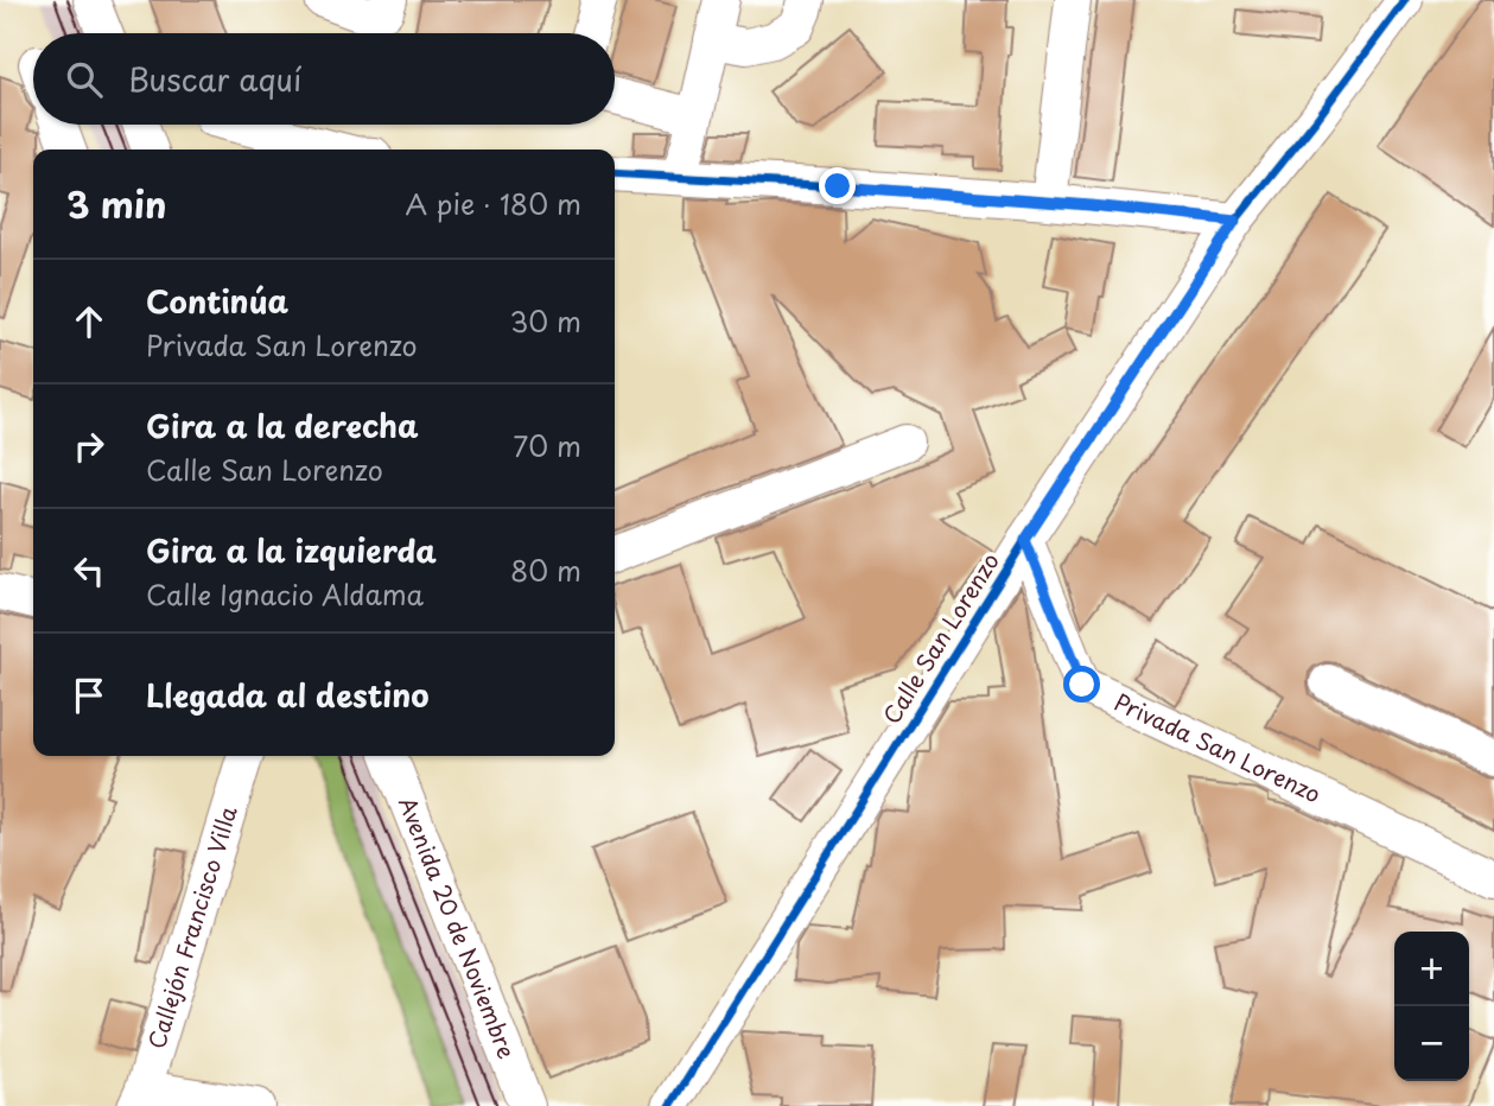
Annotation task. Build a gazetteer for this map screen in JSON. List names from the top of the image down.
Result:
{
  "streets": {
    "street": [
      "Calle San Lorenzo",
      "Privada San Lorenzo",
      "Callejón Francisco Villa",
      "Avenida 20 de Noviembre"
    ]
  },
  "crossings": [
    ["Calle San Lorenzo", "Privada San Lorenzo"]
  ],
  "page": {
    "search": "Buscar aquí",
    "heading": ["3 min", "A pie · 180 m"],
    "list": [
      ["Continúa", "Privada San Lorenzo", "30 m"],
      ["Gira a la derecha", "Calle San Lorenzo", "70 m"],
      ["Gira a la izquierda", "Calle Ignacio Aldama", "80 m"],
      "Llegada al destino"
    ],
    "map_buttons": ["+", "−"]
  }
}
